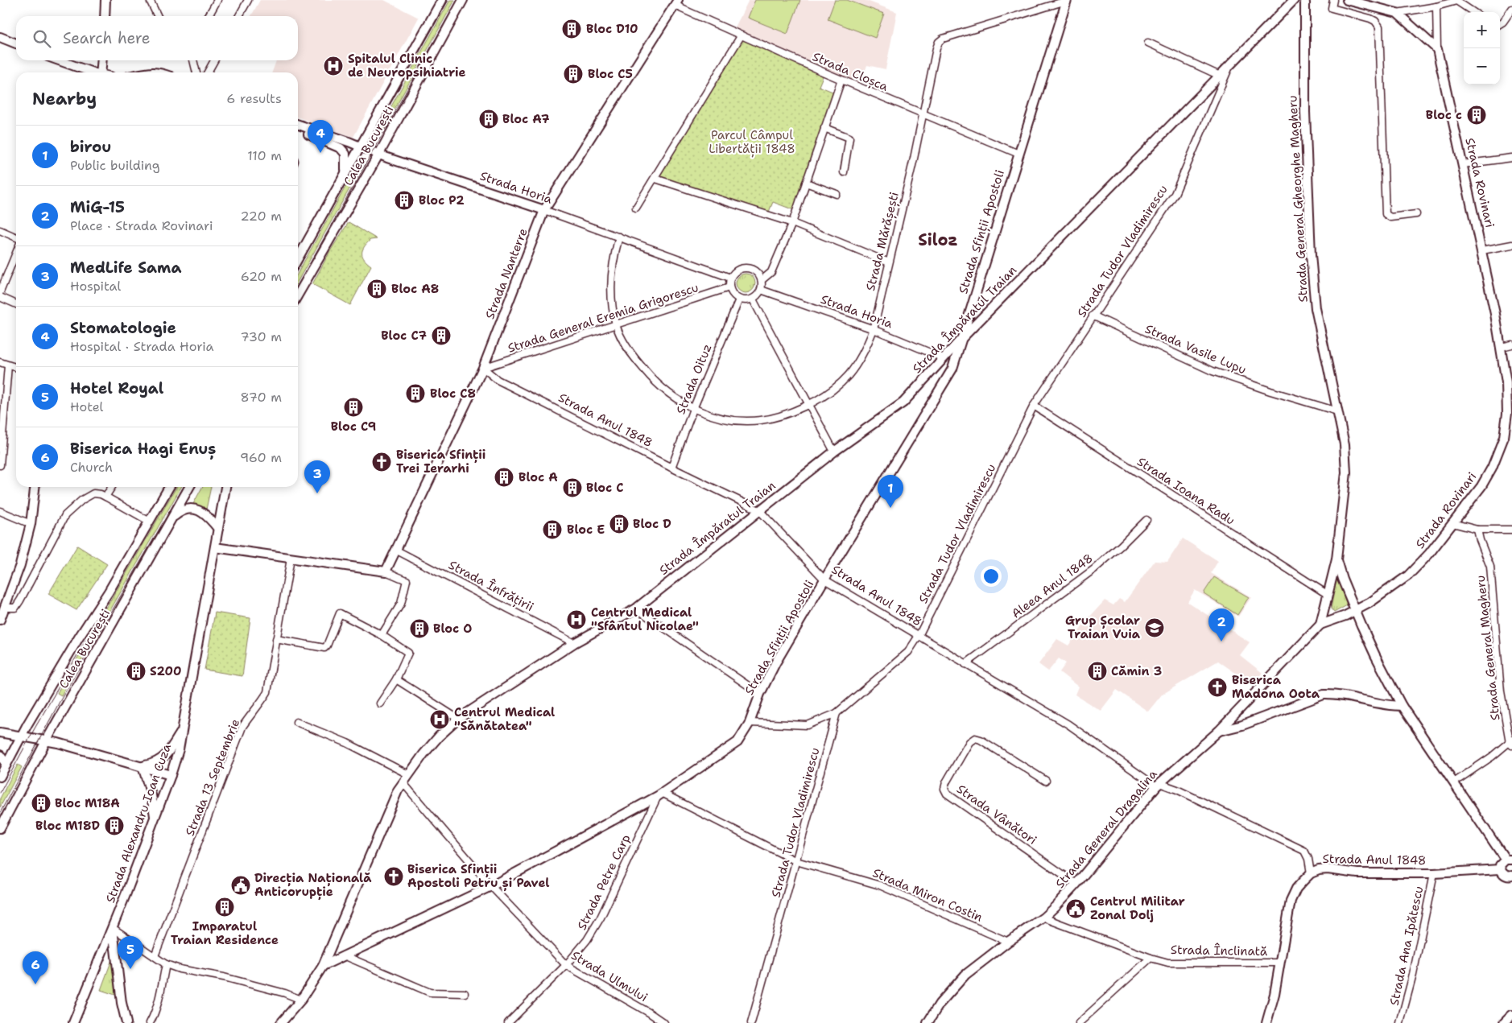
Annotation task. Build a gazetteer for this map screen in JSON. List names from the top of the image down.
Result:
{
  "streets": {
    "street": [
      "Strada Cloșca",
      "Calea București",
      "Strada Rovinari",
      "Strada Horia",
      "Strada General Gheorghe Magheru",
      "Strada Sfinții Apostoli",
      "Strada Mărășești",
      "Strada Tudor Vladimirescu",
      "Strada Nanterre",
      "Strada General Eremia Grigorescu",
      "Strada Împăratul Traian",
      "Strada Vasile Lupu",
      "Strada Oituz",
      "Strada Anul 1848",
      "Strada Ioana Radu",
      "Strada Înfrățirii",
      "Aleea Anul 1848",
      "Strada General Magheru",
      "Strada 13 Septembrie",
      "Strada Vânători",
      "Strada Alexandru Ioan Cuza",
      "Strada General Dragalina",
      "Strada Petre Carp",
      "Strada Miron Costin",
      "Strada Ana Ipătescu",
      "Strada Înclinată",
      "Strada Ulmului"
    ]
  },
  "crossings": [
    ["Strada Cloșca", "Strada Sfinții Apostoli"],
    ["Strada Cloșca", "Strada Mărășești"],
    ["Strada Cloșca", "Strada Nanterre"],
    ["Calea București", "Strada Horia"],
    ["Strada Rovinari", "Strada General Gheorghe Magheru"],
    ["Strada Rovinari", "Strada General Dragalina"],
    ["Strada Horia", "Strada Mărășești"],
    ["Strada Horia", "Strada Nanterre"],
    ["Strada Horia", "Strada General Eremia Grigorescu"],
    ["Strada Horia", "Strada Împăratul Traian"],
    ["Strada Horia", "Strada Oituz"],
    ["Strada General Gheorghe Magheru", "Strada Vasile Lupu"],
    ["Strada General Gheorghe Magheru", "Strada Ioana Radu"],
    ["Strada General Gheorghe Magheru", "Strada General Dragalina"],
    ["Strada Sfinții Apostoli", "Strada Mărășești"],
    ["Strada Sfinții Apostoli", "Strada Împăratul Traian"],
    ["Strada Sfinții Apostoli", "Strada Anul 1848"],
    ["Strada Sfinții Apostoli", "Strada Petre Carp"],
    ["Strada Sfinții Apostoli", "Strada Miron Costin"],
    ["Strada Sfinții Apostoli", "Strada Ulmului"],
    ["Strada Mărășești", "Strada General Eremia Grigorescu"],
    ["Strada Mărășești", "Strada Oituz"],
    ["Strada Tudor Vladimirescu", "Strada Împăratul Traian"],
    ["Strada Tudor Vladimirescu", "Strada Vasile Lupu"],
    ["Strada Tudor Vladimirescu", "Strada Anul 1848"],
    ["Strada Tudor Vladimirescu", "Strada Ioana Radu"],
    ["Strada Tudor Vladimirescu", "Strada Miron Costin"],
    ["Strada Nanterre", "Strada General Eremia Grigorescu"],
    ["Strada Nanterre", "Strada Anul 1848"],
    ["Strada Nanterre", "Strada Înfrățirii"],
    ["Strada General Eremia Grigorescu", "Strada Oituz"],
    ["Strada General Eremia Grigorescu", "Strada Anul 1848"],
    ["Strada Împăratul Traian", "Strada Anul 1848"],
    ["Strada Împăratul Traian", "Strada Înfrățirii"],
    ["Strada Împăratul Traian", "Strada Ulmului"],
    ["Strada Oituz", "Strada Anul 1848"],
    ["Strada Anul 1848", "Aleea Anul 1848"],
    ["Strada Anul 1848", "Strada General Dragalina"],
    ["Strada Anul 1848", "Strada Ana Ipătescu"],
    ["Strada Vânători", "Strada General Dragalina"],
    ["Strada General Dragalina", "Strada Miron Costin"],
    ["Strada General Dragalina", "Strada Înclinată"],
    ["Strada Petre Carp", "Strada Miron Costin"],
    ["Strada Petre Carp", "Strada Ulmului"]
  ],
  "districts": ["Siloz"],
  "parks": ["Parcul Câmpul Libertății 1848"],
  "places": {
    "building": [
      "Bloc D10",
      "Bloc C5",
      "Bloc c",
      "Bloc A7",
      "Bloc P2",
      "Bloc A8",
      "Bloc C7",
      "Bloc C8",
      "Bloc C9",
      "Bloc A",
      "Bloc C",
      "Bloc D",
      "Bloc E",
      "Bloc O",
      "S200",
      "Cămin 3",
      "Bloc M18A",
      "Bloc M18D",
      "Imparatul Traian Residence"
    ],
    "hospital": ["Spitalul Clinic de Neuropsihiatrie", "Centrul Medical \"Sfântul Nicolae\"", "Centrul Medical \"Sănătatea\""],
    "church": ["Biserica Sfinții Trei Ierarhi", "Biserica Madona Oota", "Biserica Sfinții Apostoli Petru și Pavel"],
    "school or university": ["Grup Școlar Traian Vuia"],
    "public building": ["Direcția Națională Anticorupție", "Centrul Militar Zonal Dolj"]
  },
  "page": {
    "map_buttons": ["+", "−"],
    "search": "Search here",
    "heading": ["Nearby", "6 results"],
    "pins": [
      "4",
      "3",
      "1",
      "2",
      "5",
      "6"
    ],
    "list": [
      {
        "mark": "1",
        "name": "birou",
        "note": "Public building",
        "value": "110 m"
      },
      {
        "mark": "2",
        "name": "MiG-15",
        "note": "Place · Strada Rovinari",
        "value": "220 m"
      },
      {
        "mark": "3",
        "name": "MedLife Sama",
        "note": "Hospital",
        "value": "620 m"
      },
      {
        "mark": "4",
        "name": "Stomatologie",
        "note": "Hospital · Strada Horia",
        "value": "730 m"
      },
      {
        "mark": "5",
        "name": "Hotel Royal",
        "note": "Hotel",
        "value": "870 m"
      },
      {
        "mark": "6",
        "name": "Biserica Hagi Enuș",
        "note": "Church",
        "value": "960 m"
      }
    ]
  }
}
